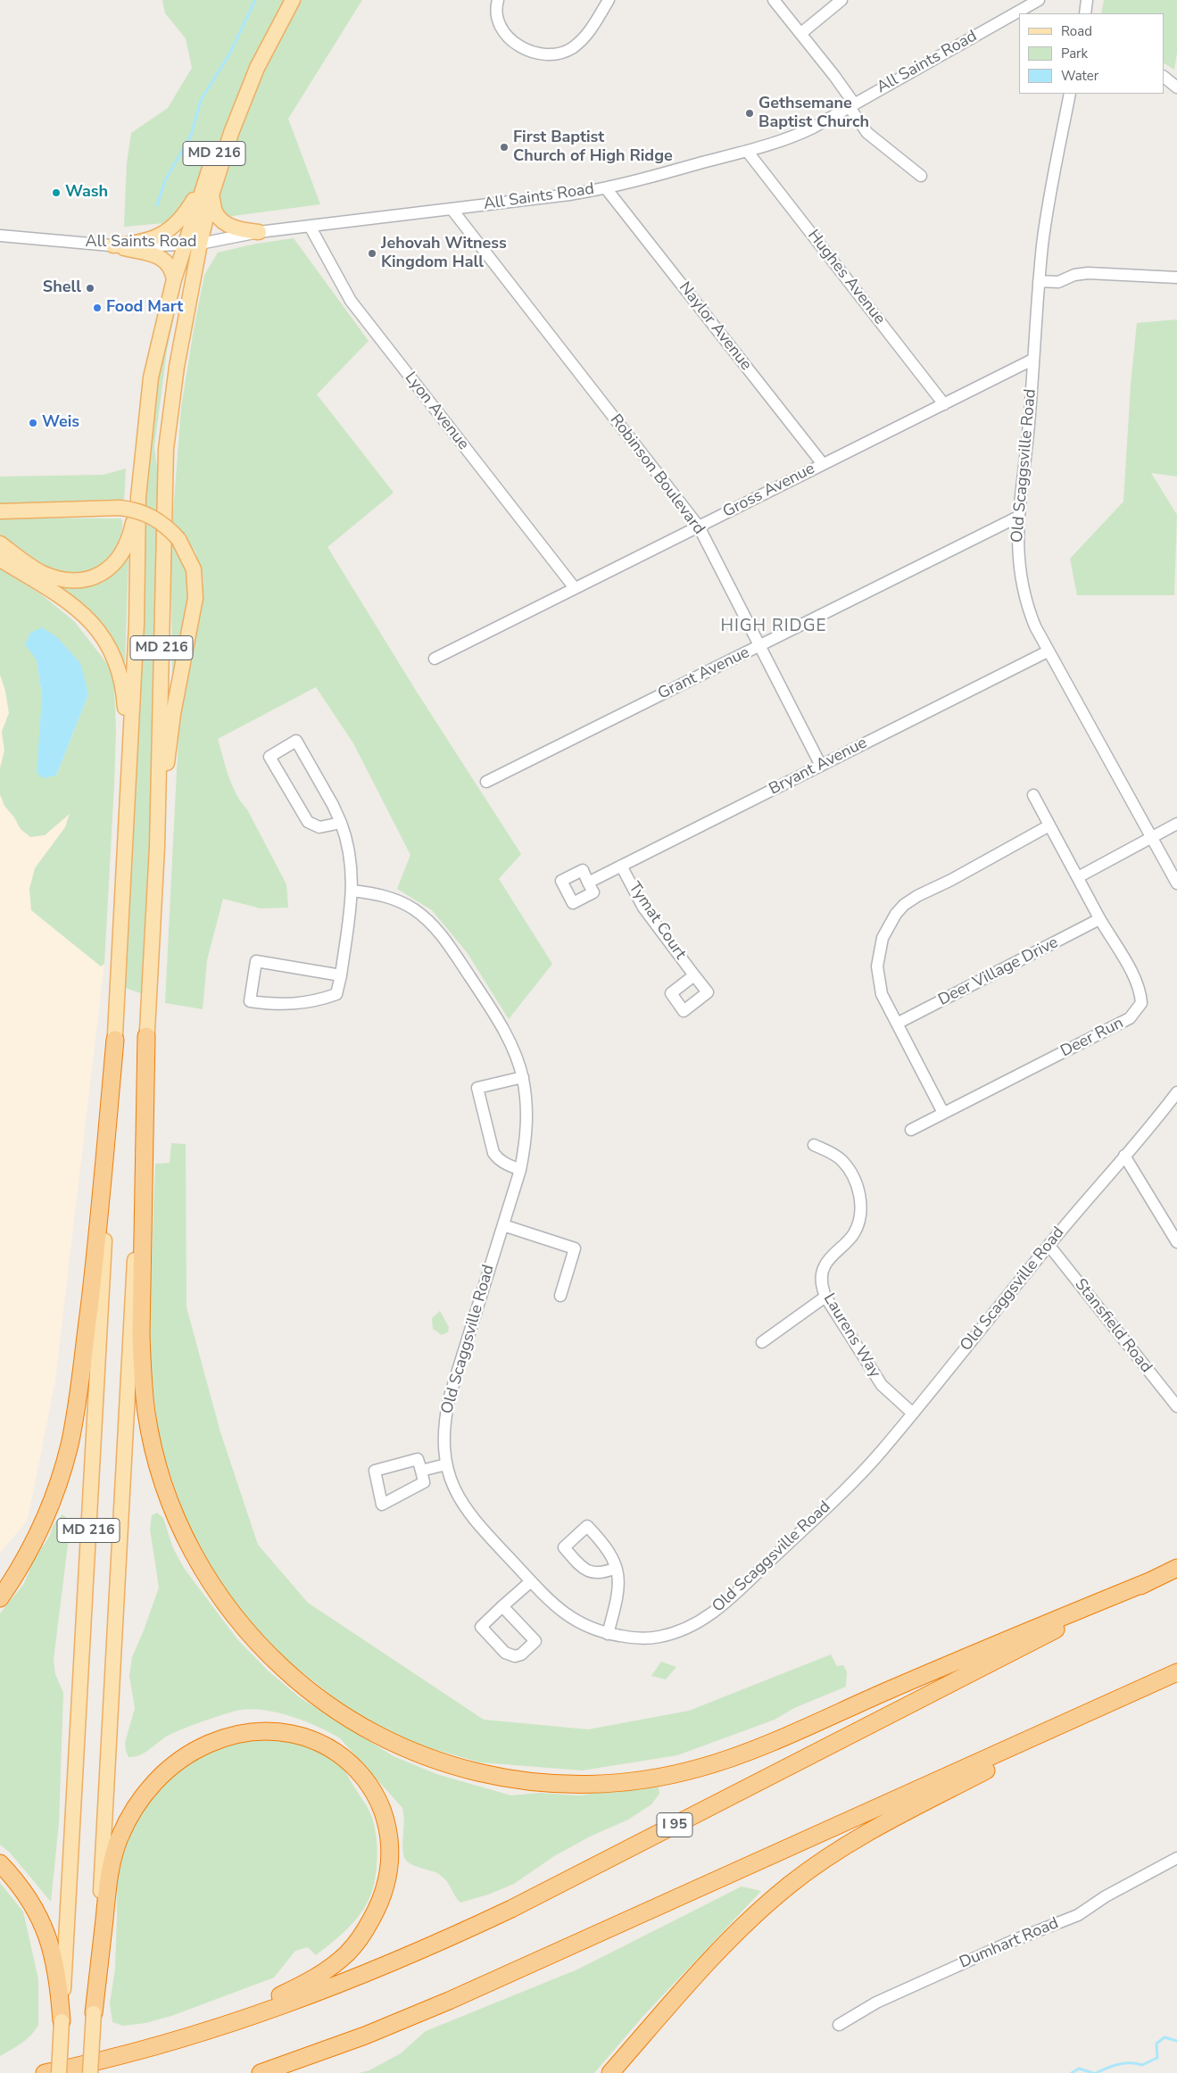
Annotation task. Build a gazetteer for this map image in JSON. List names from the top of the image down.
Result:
{
  "streets": {
    "highway": ["I 95"],
    "main road": ["MD 216"],
    "street": [
      "All Saints Road",
      "Hughes Avenue",
      "Naylor Avenue",
      "Lyon Avenue",
      "Old Scaggsville Road",
      "Robinson Boulevard",
      "Gross Avenue",
      "Grant Avenue",
      "Bryant Avenue",
      "Tymat Court",
      "Deer Village Drive",
      "Deer Run",
      "Stansfield Road",
      "Laurens Way",
      "Dumhart Road"
    ]
  },
  "crossings": [
    ["All Saints Road", "MD 216"],
    ["All Saints Road", "Hughes Avenue"],
    ["All Saints Road", "Naylor Avenue"],
    ["All Saints Road", "Lyon Avenue"],
    ["All Saints Road", "Robinson Boulevard"],
    ["Hughes Avenue", "Gross Avenue"],
    ["Naylor Avenue", "Gross Avenue"],
    ["Lyon Avenue", "Gross Avenue"],
    ["Old Scaggsville Road", "Gross Avenue"],
    ["Old Scaggsville Road", "Grant Avenue"],
    ["Old Scaggsville Road", "Bryant Avenue"],
    ["Old Scaggsville Road", "Stansfield Road"],
    ["Old Scaggsville Road", "Laurens Way"],
    ["Robinson Boulevard", "Gross Avenue"],
    ["Robinson Boulevard", "Grant Avenue"],
    ["Robinson Boulevard", "Bryant Avenue"],
    ["Bryant Avenue", "Tymat Court"],
    ["Deer Village Drive", "Deer Run"]
  ],
  "districts": ["HIGH RIDGE"],
  "places": [
    "Gethsemane Baptist Church",
    "First Baptist Church of High Ridge",
    "Wash",
    "Jehovah Witness Kingdom Hall",
    "Shell",
    "Food Mart",
    "Weis"
  ],
  "legend": ["Road", "Park", "Water"]
}
